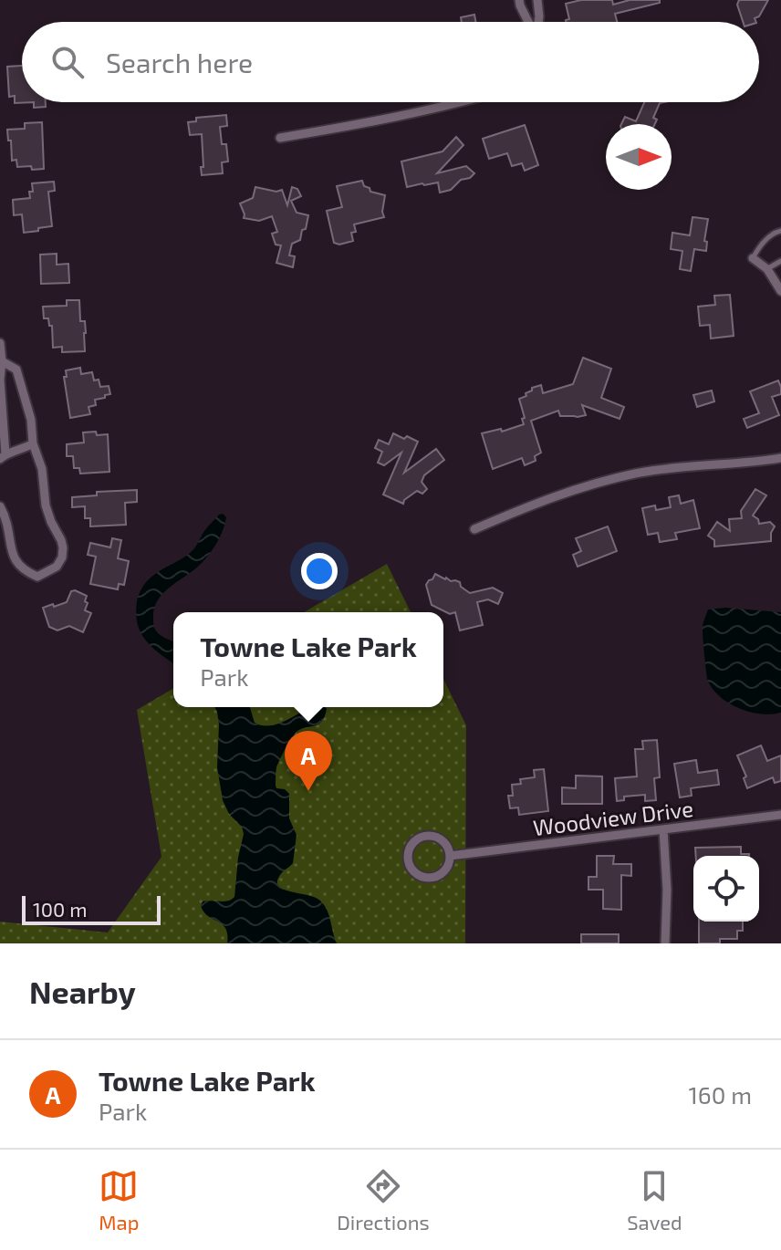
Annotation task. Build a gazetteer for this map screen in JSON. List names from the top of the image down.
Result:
{
  "streets": {
    "street": ["Woodview Drive"]
  },
  "scale_bar": "100 m",
  "north": "right",
  "page": {
    "search": "Search here",
    "popup": ["Towne Lake Park", "Park"],
    "pins": "A",
    "scale": "100 m",
    "heading": "Nearby",
    "list": [
      {
        "mark": "A",
        "name": "Towne Lake Park",
        "note": "Park",
        "value": "160 m"
      }
    ],
    "nav": ["Map", "Directions", "Saved"]
  }
}
